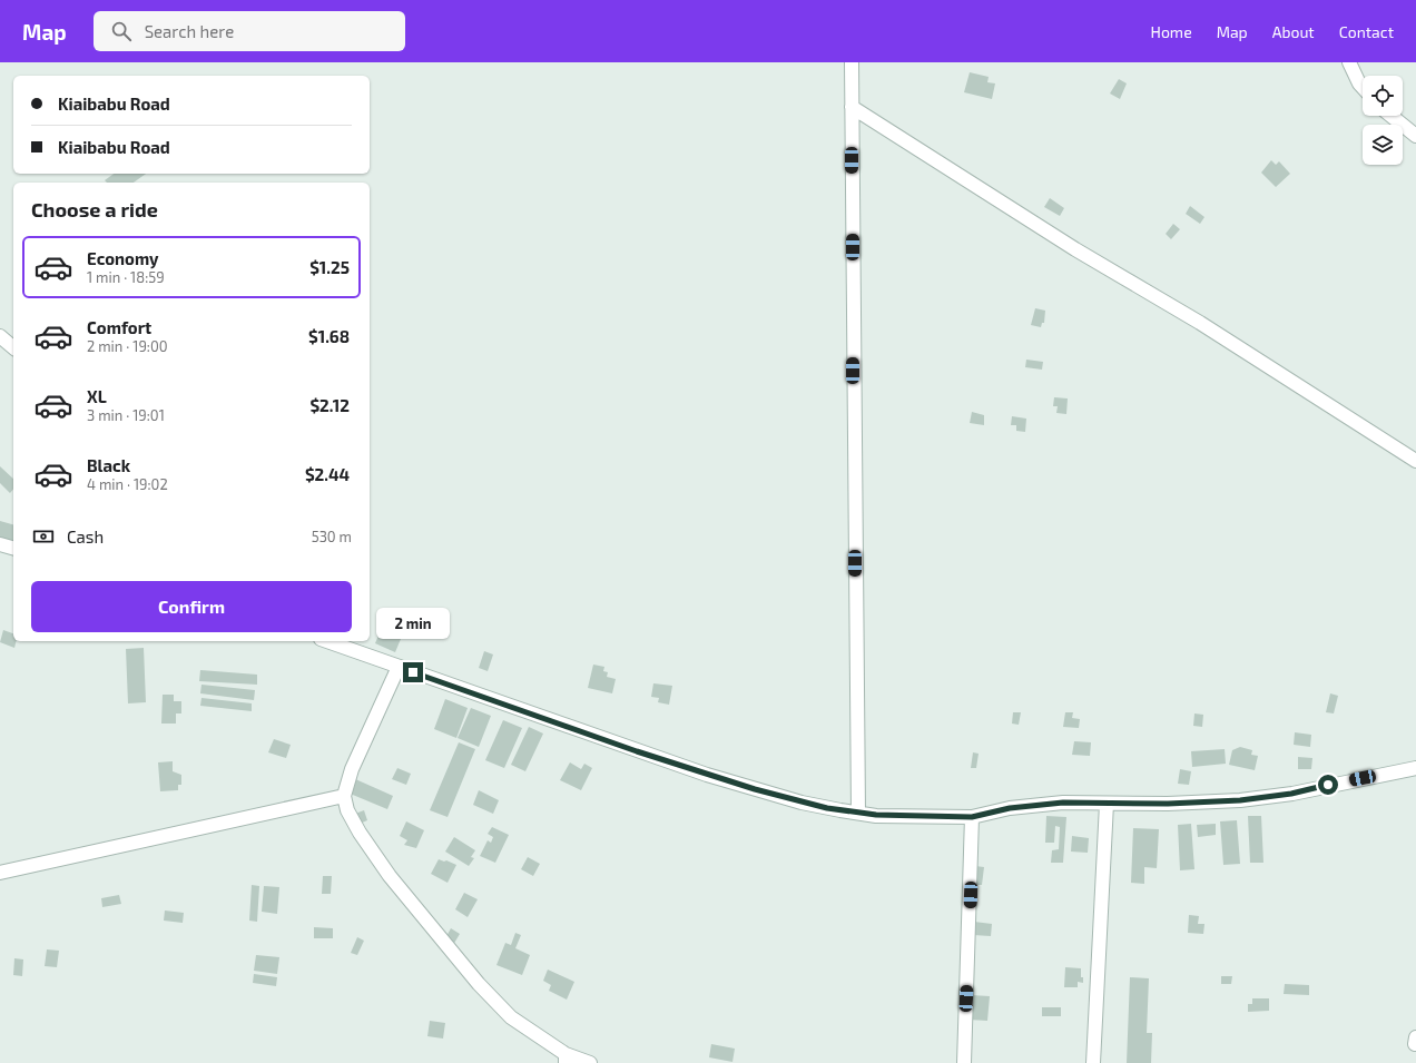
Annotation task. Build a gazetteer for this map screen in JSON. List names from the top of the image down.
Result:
{
  "page": {
    "header": "Map",
    "search": "Search here",
    "nav": [
      "Home",
      "Map",
      "About",
      "Contact"
    ],
    "banner": ["Kiaibabu Road", "Kiaibabu Road"],
    "heading": "Choose a ride",
    "list": [
      {
        "name": "Economy",
        "note": "1 min · 18:59",
        "value": "$1.25"
      },
      {
        "name": "Comfort",
        "note": "2 min · 19:00",
        "value": "$1.68"
      },
      {
        "name": "XL",
        "note": "3 min · 19:01",
        "value": "$2.12"
      },
      {
        "name": "Black",
        "note": "4 min · 19:02",
        "value": "$2.44"
      }
    ],
    "pay": ["Cash", "530 m"],
    "buttons": "Confirm",
    "bubble": "2 min"
  }
}
